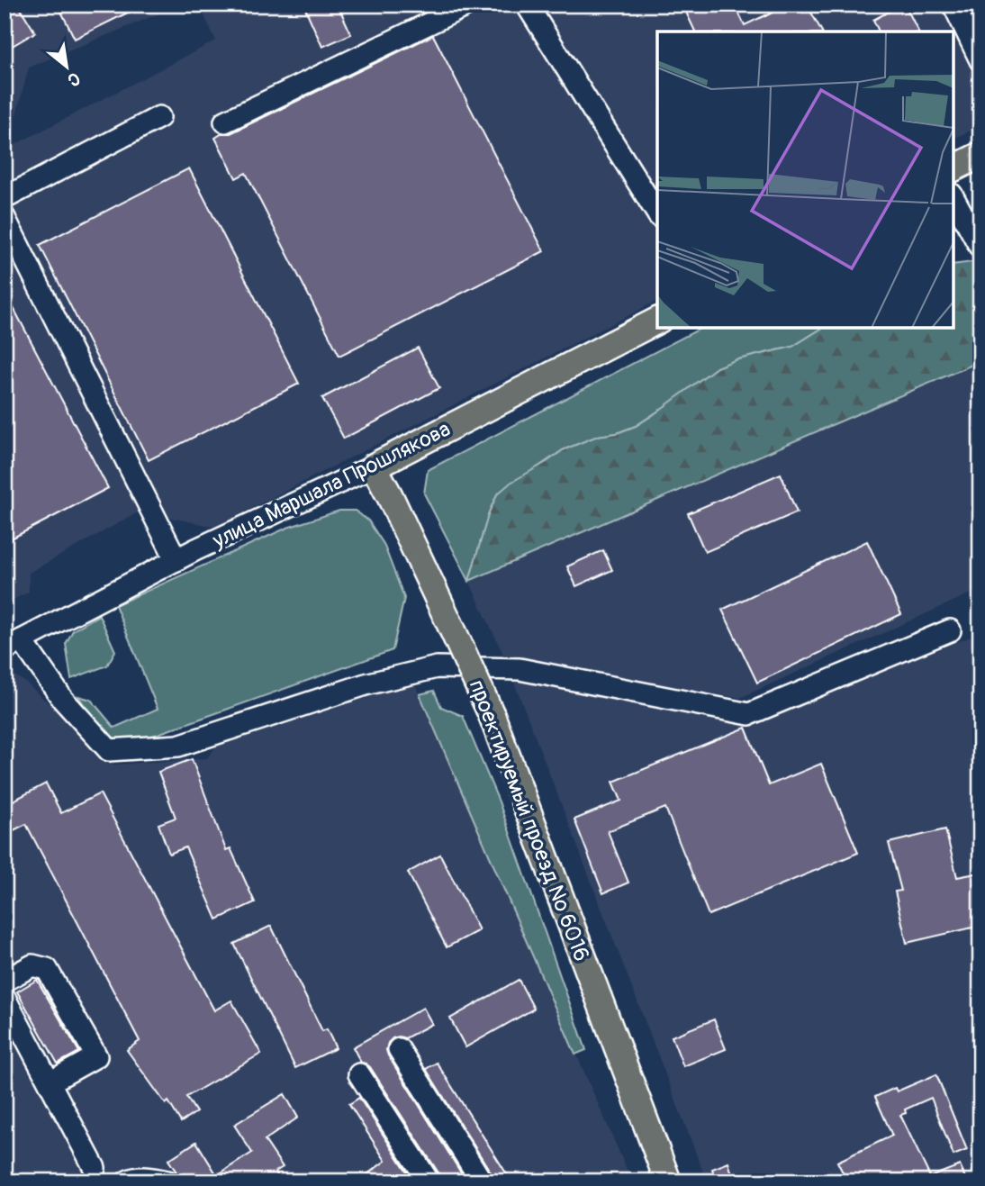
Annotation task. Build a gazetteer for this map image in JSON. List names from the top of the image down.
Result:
{
  "streets": {
    "main road": ["улица Маршала Прошлякова", "проектируемый проезд № 6016"]
  },
  "crossings": [
    ["улица Маршала Прошлякова", "проектируемый проезд № 6016"]
  ],
  "north": "bottom right"
}
